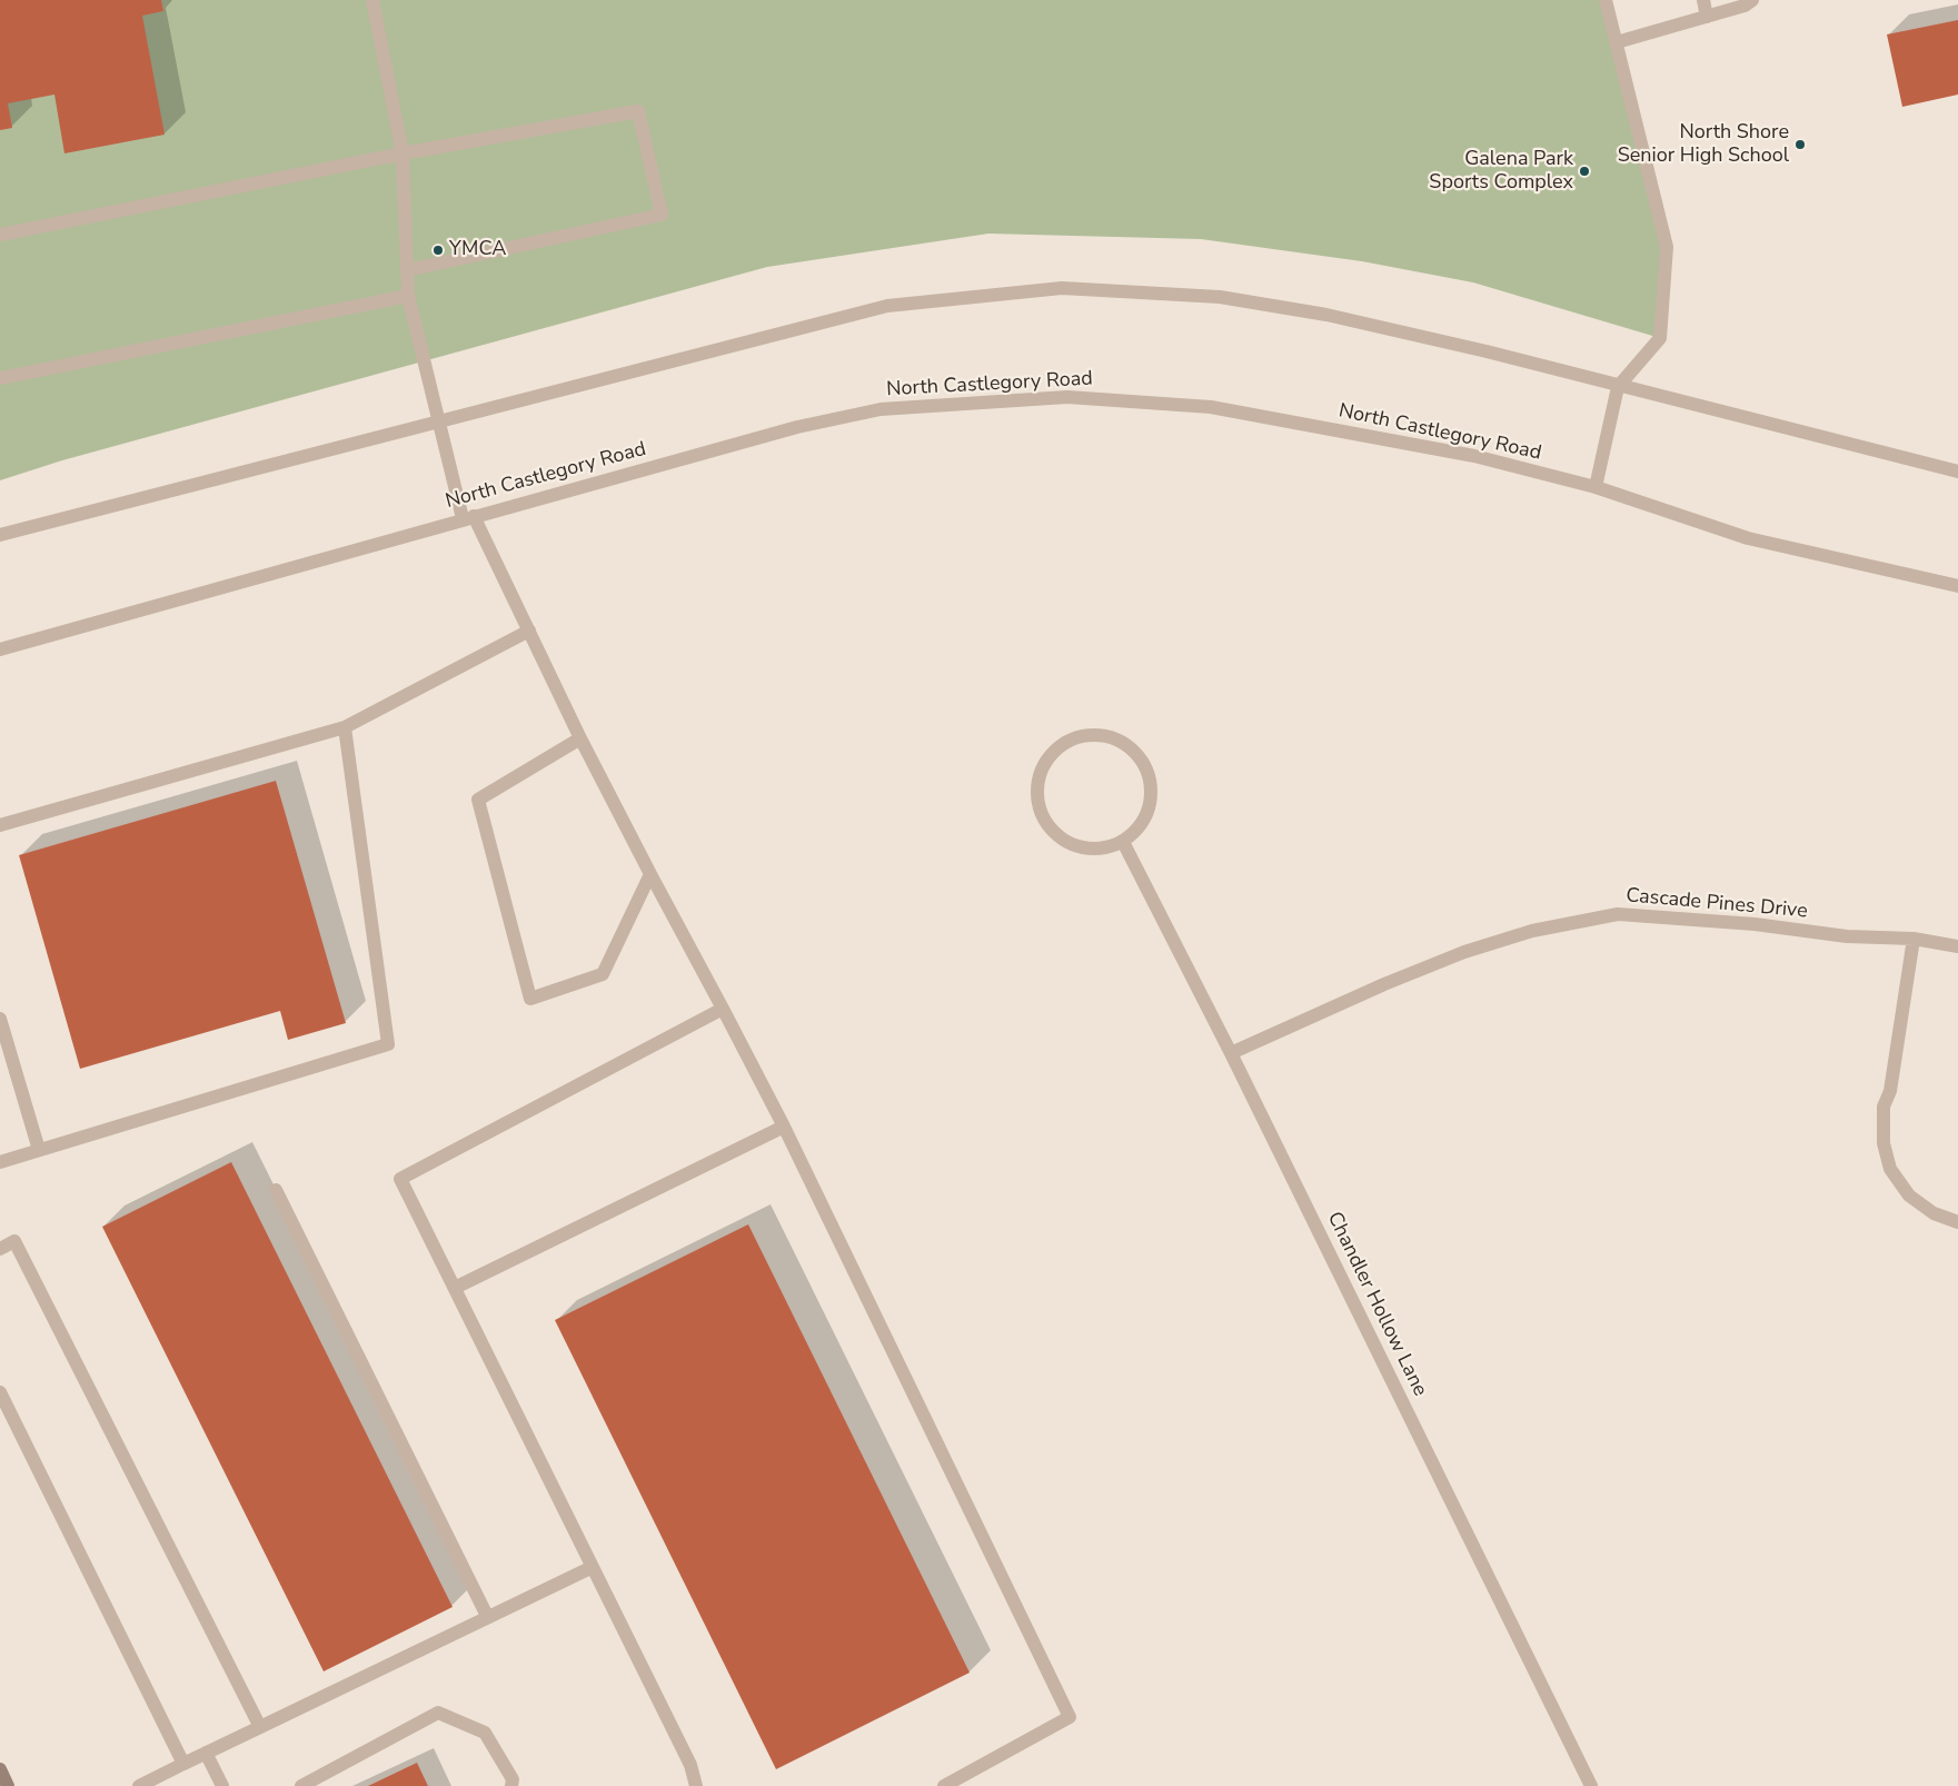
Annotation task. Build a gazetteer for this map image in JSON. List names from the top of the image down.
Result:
{
  "streets": {
    "street": ["North Castlegory Road", "Cascade Pines Drive", "Chandler Hollow Lane"]
  },
  "crossings": [
    ["Cascade Pines Drive", "Chandler Hollow Lane"]
  ],
  "places": ["North Shore Senior High School", "Galena Park Sports Complex", "YMCA"]
}
